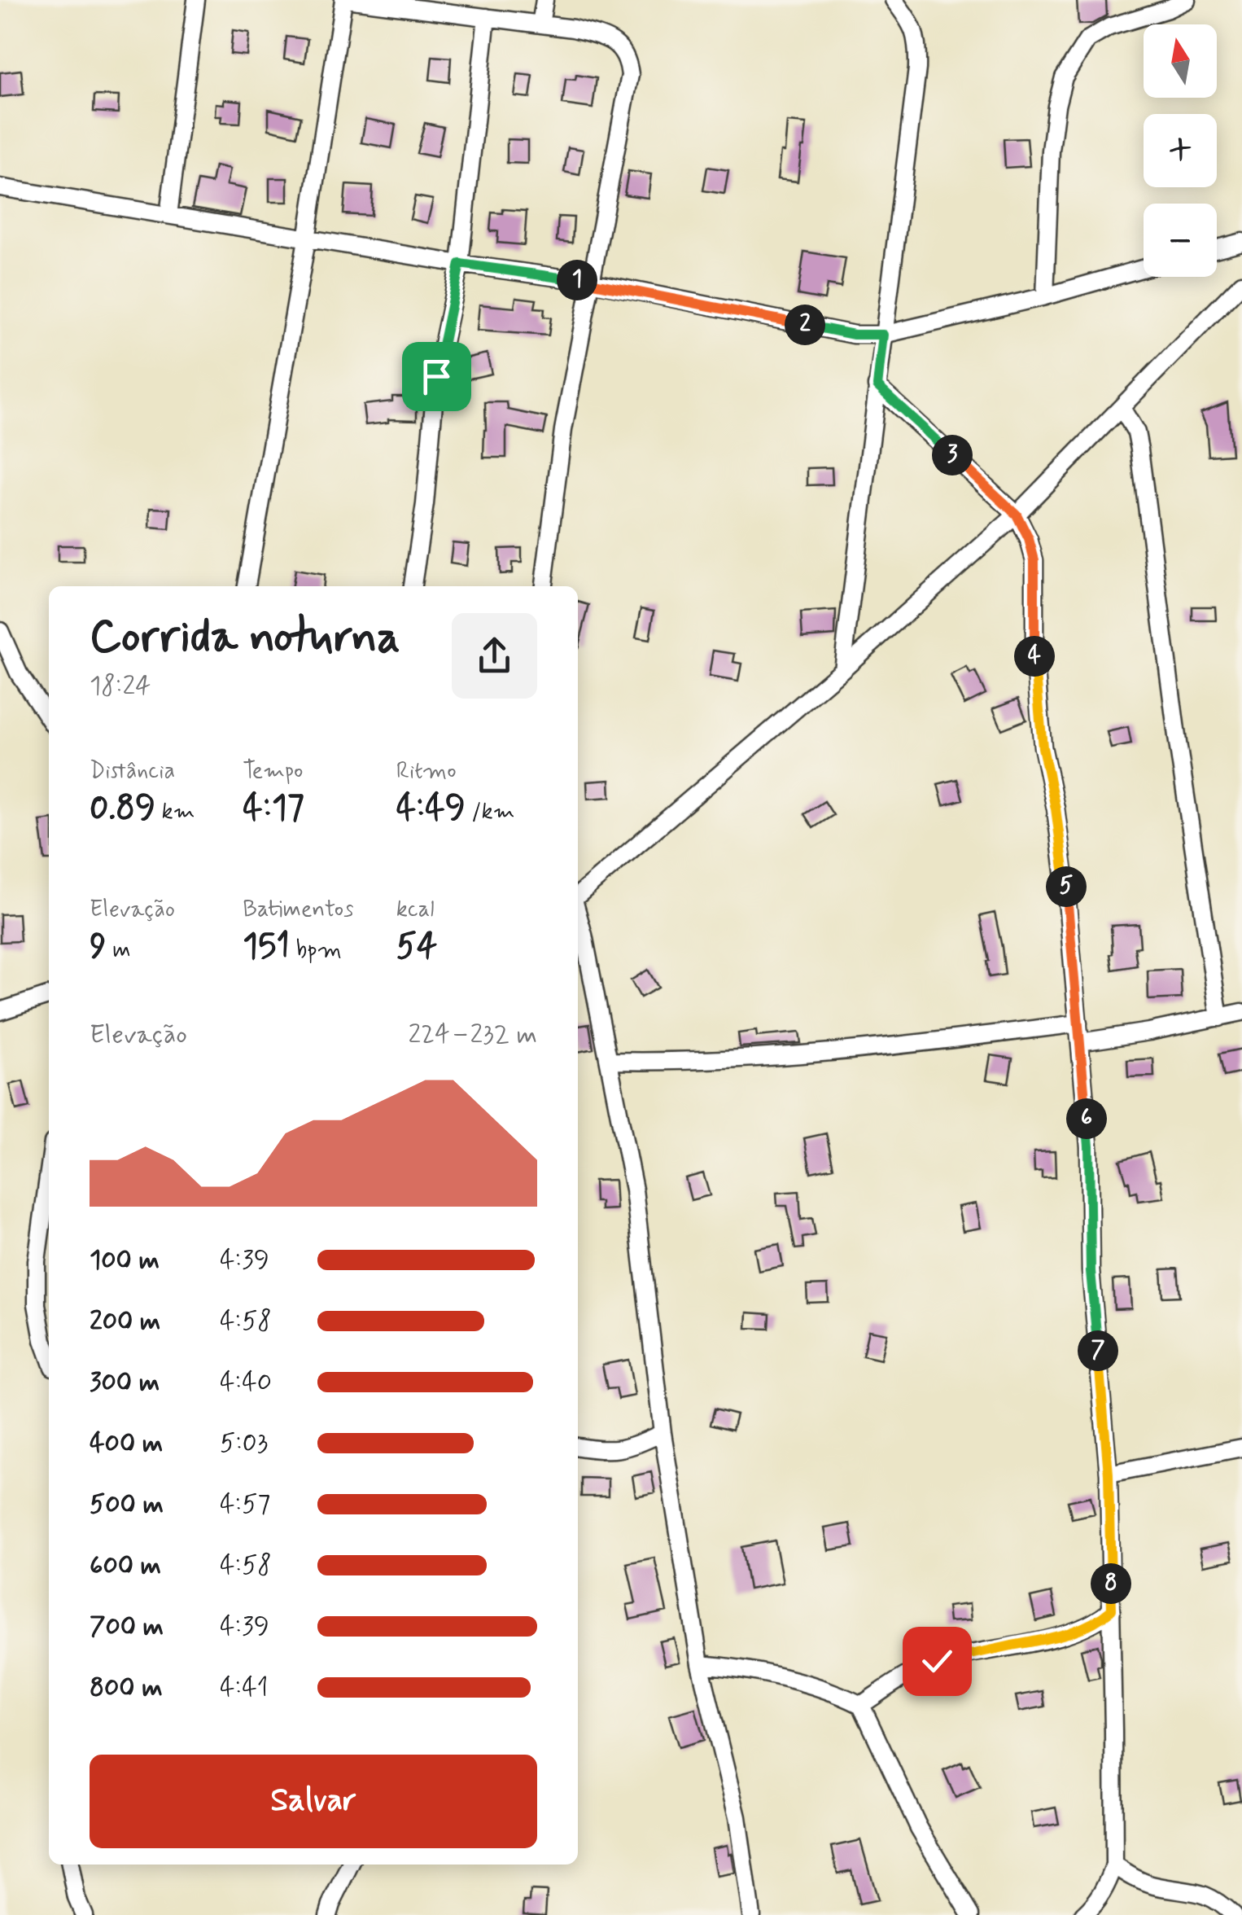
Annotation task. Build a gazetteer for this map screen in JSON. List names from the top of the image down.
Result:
{
  "north": "top",
  "page": {
    "map_buttons": ["+", "−"],
    "pins": [
      "1",
      "2",
      "3",
      "4",
      "5",
      "6",
      "7",
      "8"
    ],
    "heading": ["Corrida noturna", "18:24"],
    "stats": [
      ["Distância", "0.89 km"],
      ["Tempo", "4:17"],
      ["Ritmo", "4:49 /km"],
      ["Elevação", "9 m"],
      ["Batimentos", "151 bpm"],
      ["kcal", "54"]
    ],
    "chart": ["Elevação", "224–232 m"],
    "list": [
      {
        "name": "100 m",
        "note": "4:39"
      },
      {
        "name": "200 m",
        "note": "4:58"
      },
      {
        "name": "300 m",
        "note": "4:40"
      },
      {
        "name": "400 m",
        "note": "5:03"
      },
      {
        "name": "500 m",
        "note": "4:57"
      },
      {
        "name": "600 m",
        "note": "4:58"
      },
      {
        "name": "700 m",
        "note": "4:39"
      },
      {
        "name": "800 m",
        "note": "4:41"
      }
    ],
    "buttons": "Salvar"
  }
}
